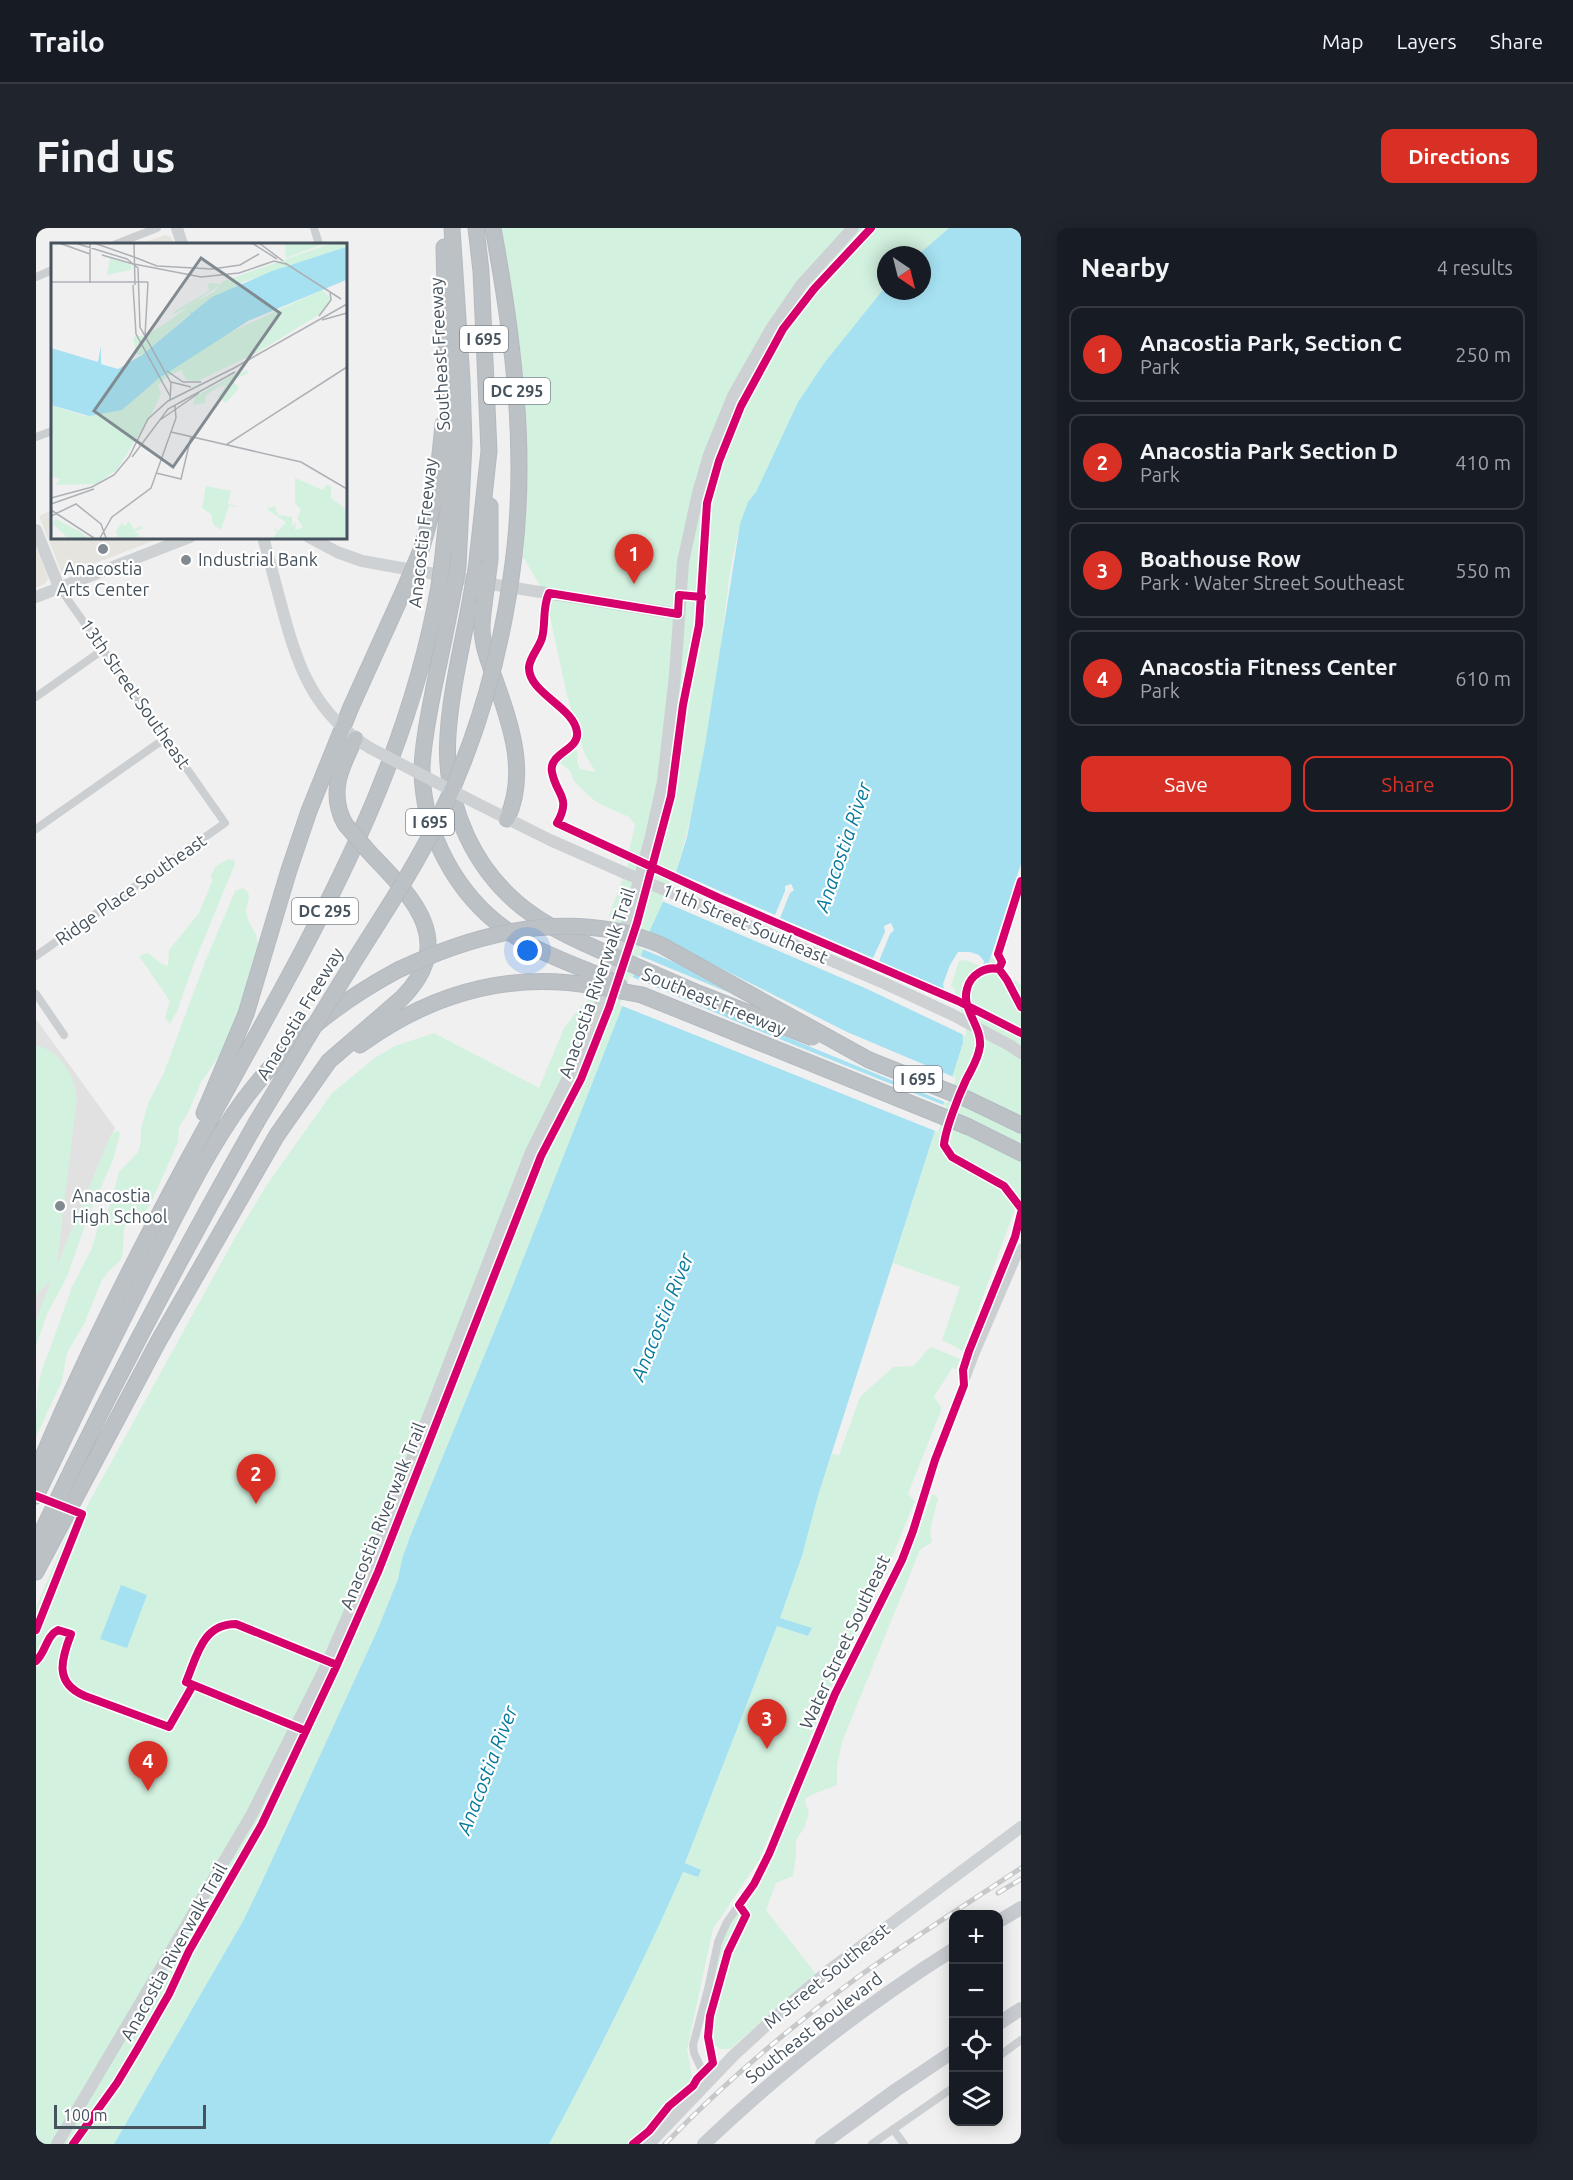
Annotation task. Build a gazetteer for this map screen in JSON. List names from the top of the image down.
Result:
{
  "streets": {
    "highway": [
      "I 695",
      "Southeast Freeway",
      "DC 295",
      "Anacostia Freeway"
    ],
    "main road": ["Southeast Boulevard"],
    "street": [
      "13th Street Southeast",
      "Ridge Place Southeast",
      "11th Street Southeast",
      "Water Street Southeast",
      "M Street Southeast"
    ],
    "cycle path": ["Anacostia Riverwalk Trail"]
  },
  "crossings": [
    ["13th Street Southeast", "Ridge Place Southeast"],
    ["Water Street Southeast", "M Street Southeast"]
  ],
  "water": ["Anacostia River"],
  "places": ["Anacostia Arts Center", "Industrial Bank", "Anacostia High School"],
  "scale_bar": "100 m",
  "north": "bottom right",
  "page": {
    "header": "Trailo",
    "nav": ["Map", "Layers", "Share"],
    "buttons": [
      "Directions",
      ["Save", "Share"]
    ],
    "title": "Find us",
    "heading": ["Nearby", "4 results"],
    "list": [
      {
        "mark": "1",
        "name": "Anacostia Park, Section C",
        "note": "Park",
        "value": "250 m"
      },
      {
        "mark": "2",
        "name": "Anacostia Park Section D",
        "note": "Park",
        "value": "410 m"
      },
      {
        "mark": "3",
        "name": "Boathouse Row",
        "note": "Park · Water Street Southeast",
        "value": "550 m"
      },
      {
        "mark": "4",
        "name": "Anacostia Fitness Center",
        "note": "Park",
        "value": "610 m"
      }
    ],
    "pins": [
      "1",
      "2",
      "3",
      "4"
    ],
    "map_buttons": ["+", "−"],
    "scale": "100 m"
  }
}
